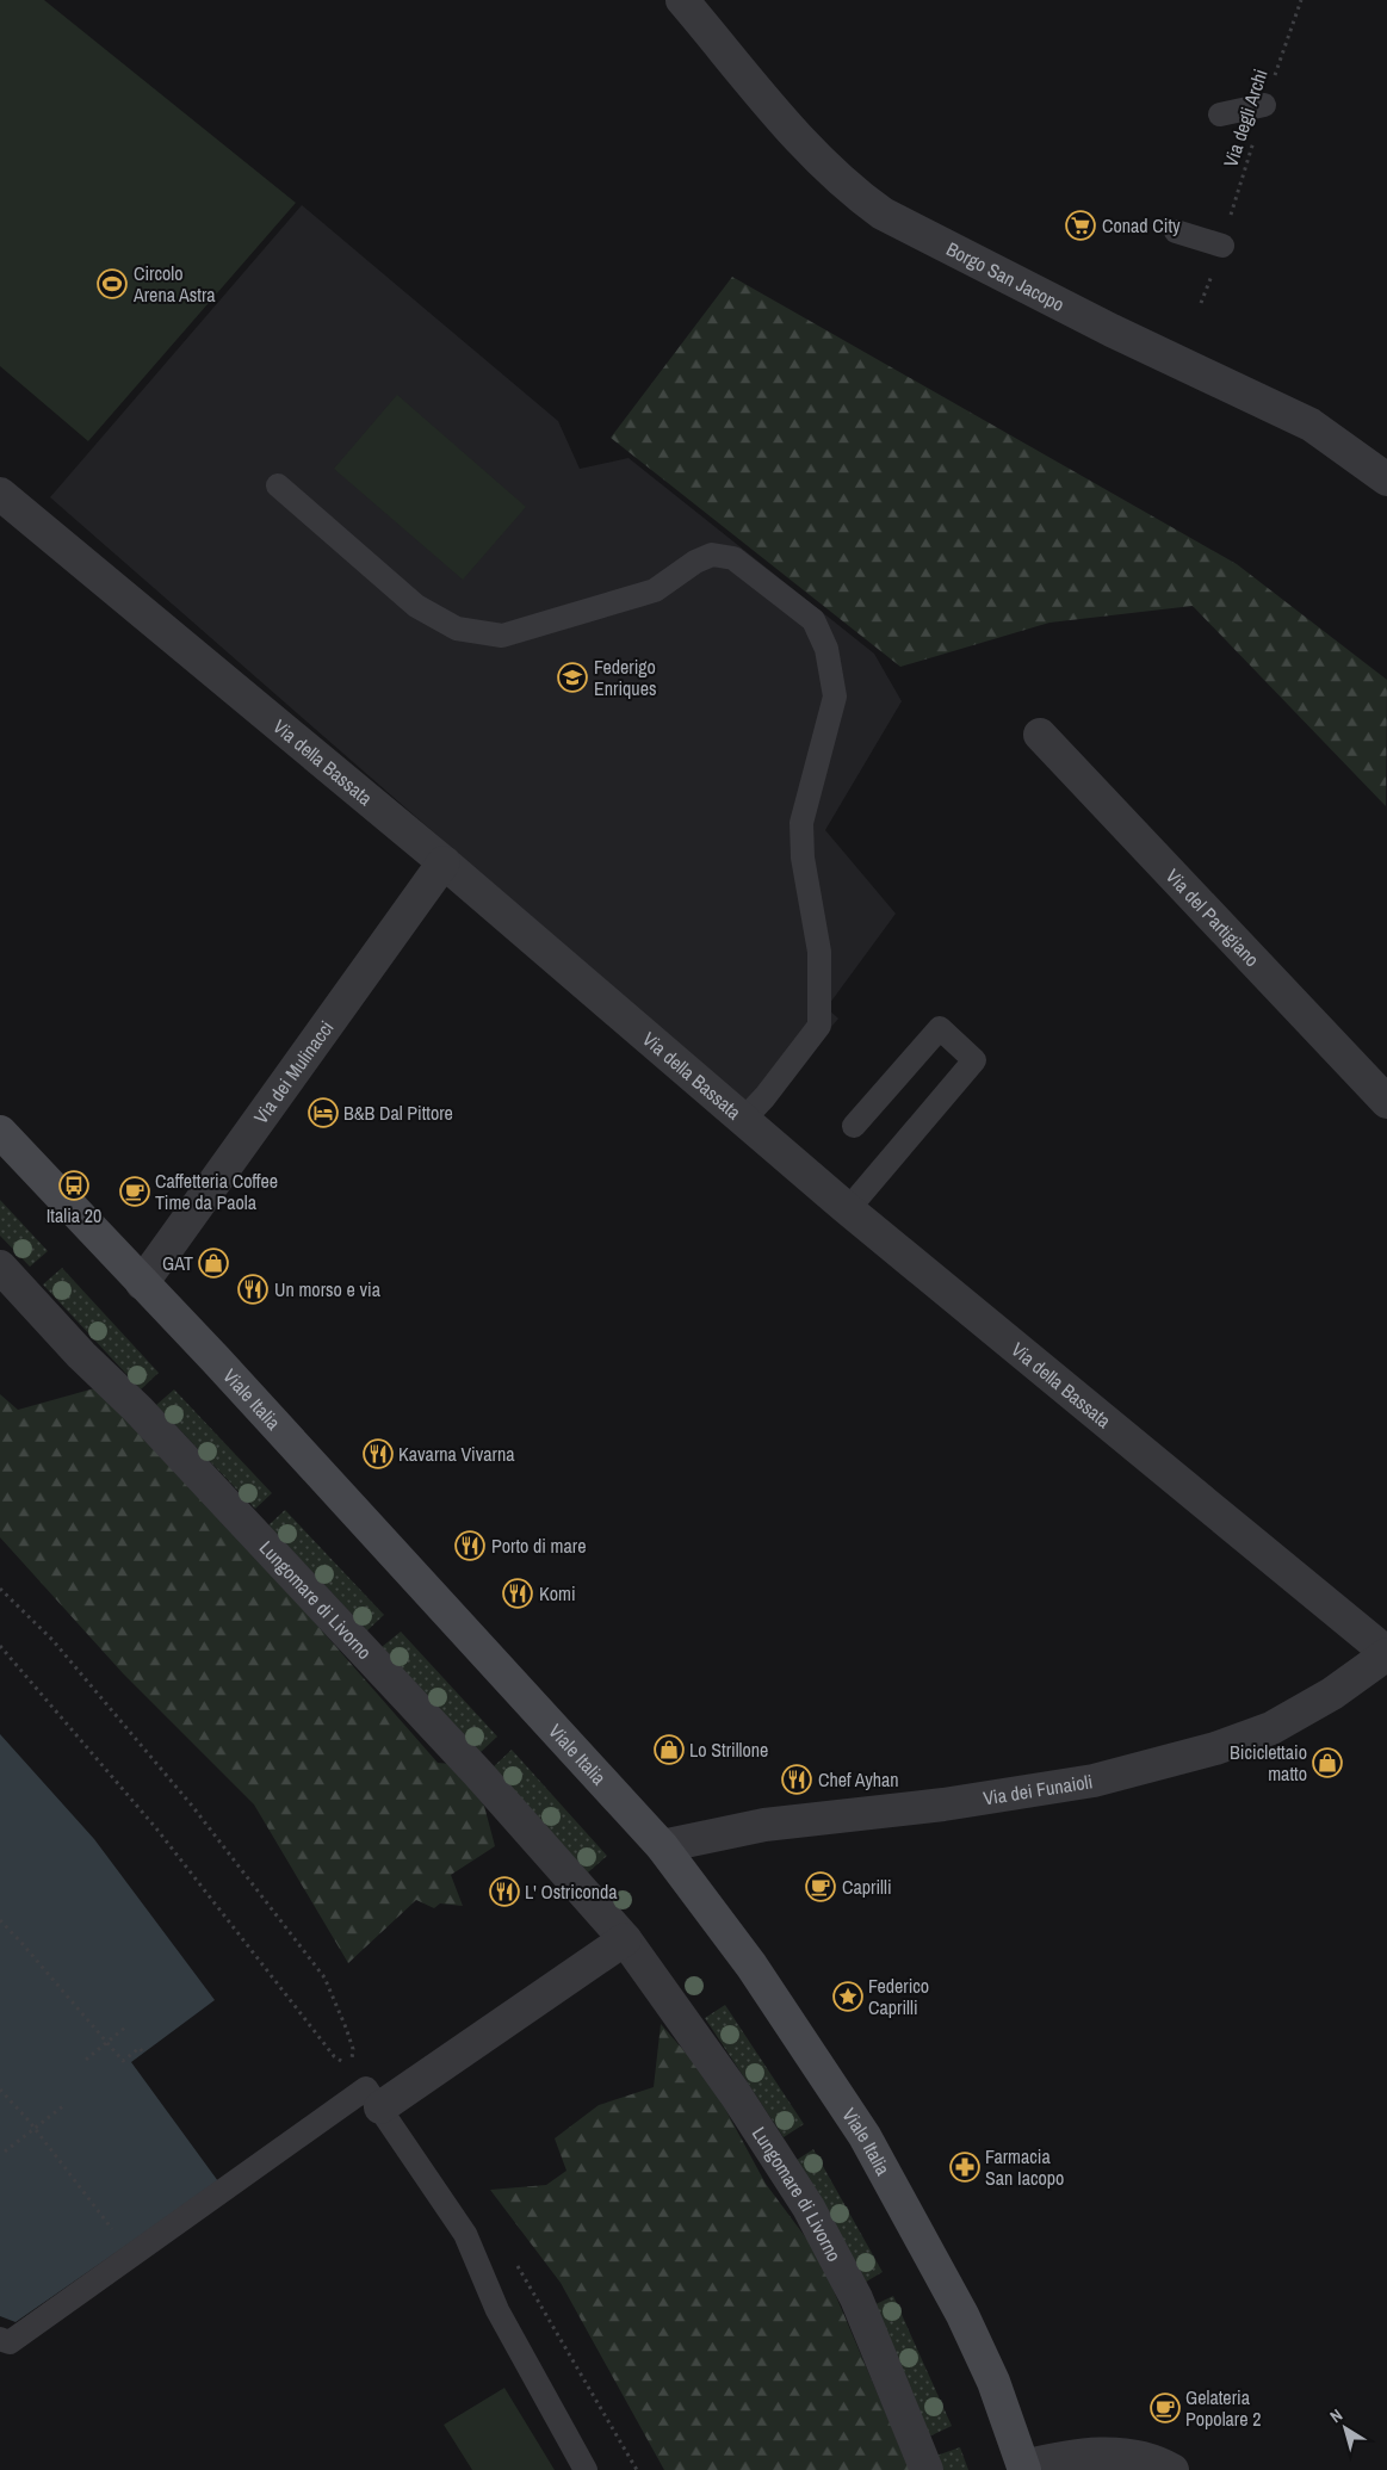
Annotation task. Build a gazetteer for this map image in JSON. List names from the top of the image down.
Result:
{
  "streets": {
    "main road": ["Viale Italia"],
    "street": [
      "Borgo San Jacopo",
      "Via della Bassata",
      "Via del Partigiano",
      "Via dei Mulinacci",
      "Lungomare di Livorno",
      "Via dei Funaioli"
    ],
    "path": ["Via degli Archi"]
  },
  "crossings": [
    ["Via della Bassata", "Via dei Mulinacci"],
    ["Via della Bassata", "Via dei Funaioli"],
    ["Via dei Mulinacci", "Viale Italia"],
    ["Viale Italia", "Via dei Funaioli"]
  ],
  "places": {
    "supermarket": ["Conad City"],
    "sports": ["Circolo Arena Astra"],
    "school or university": ["Federigo Enriques"],
    "hotel": ["B&B Dal Pittore"],
    "bus stop": ["Italia 20"],
    "cafe": ["Caffetteria Coffee Time da Paola", "Caprilli", "Gelateria Popolare 2"],
    "shop": ["GAT", "Lo Strillone", "Biciclettaio matto"],
    "restaurant": [
      "Un morso e via",
      "Kavarna Vivarna",
      "Porto di mare",
      "Komi",
      "Chef Ayhan",
      "L' Ostriconda"
    ],
    "place": ["Federico Caprilli"],
    "pharmacy": ["Farmacia San Iacopo"]
  },
  "north": "top left"
}
